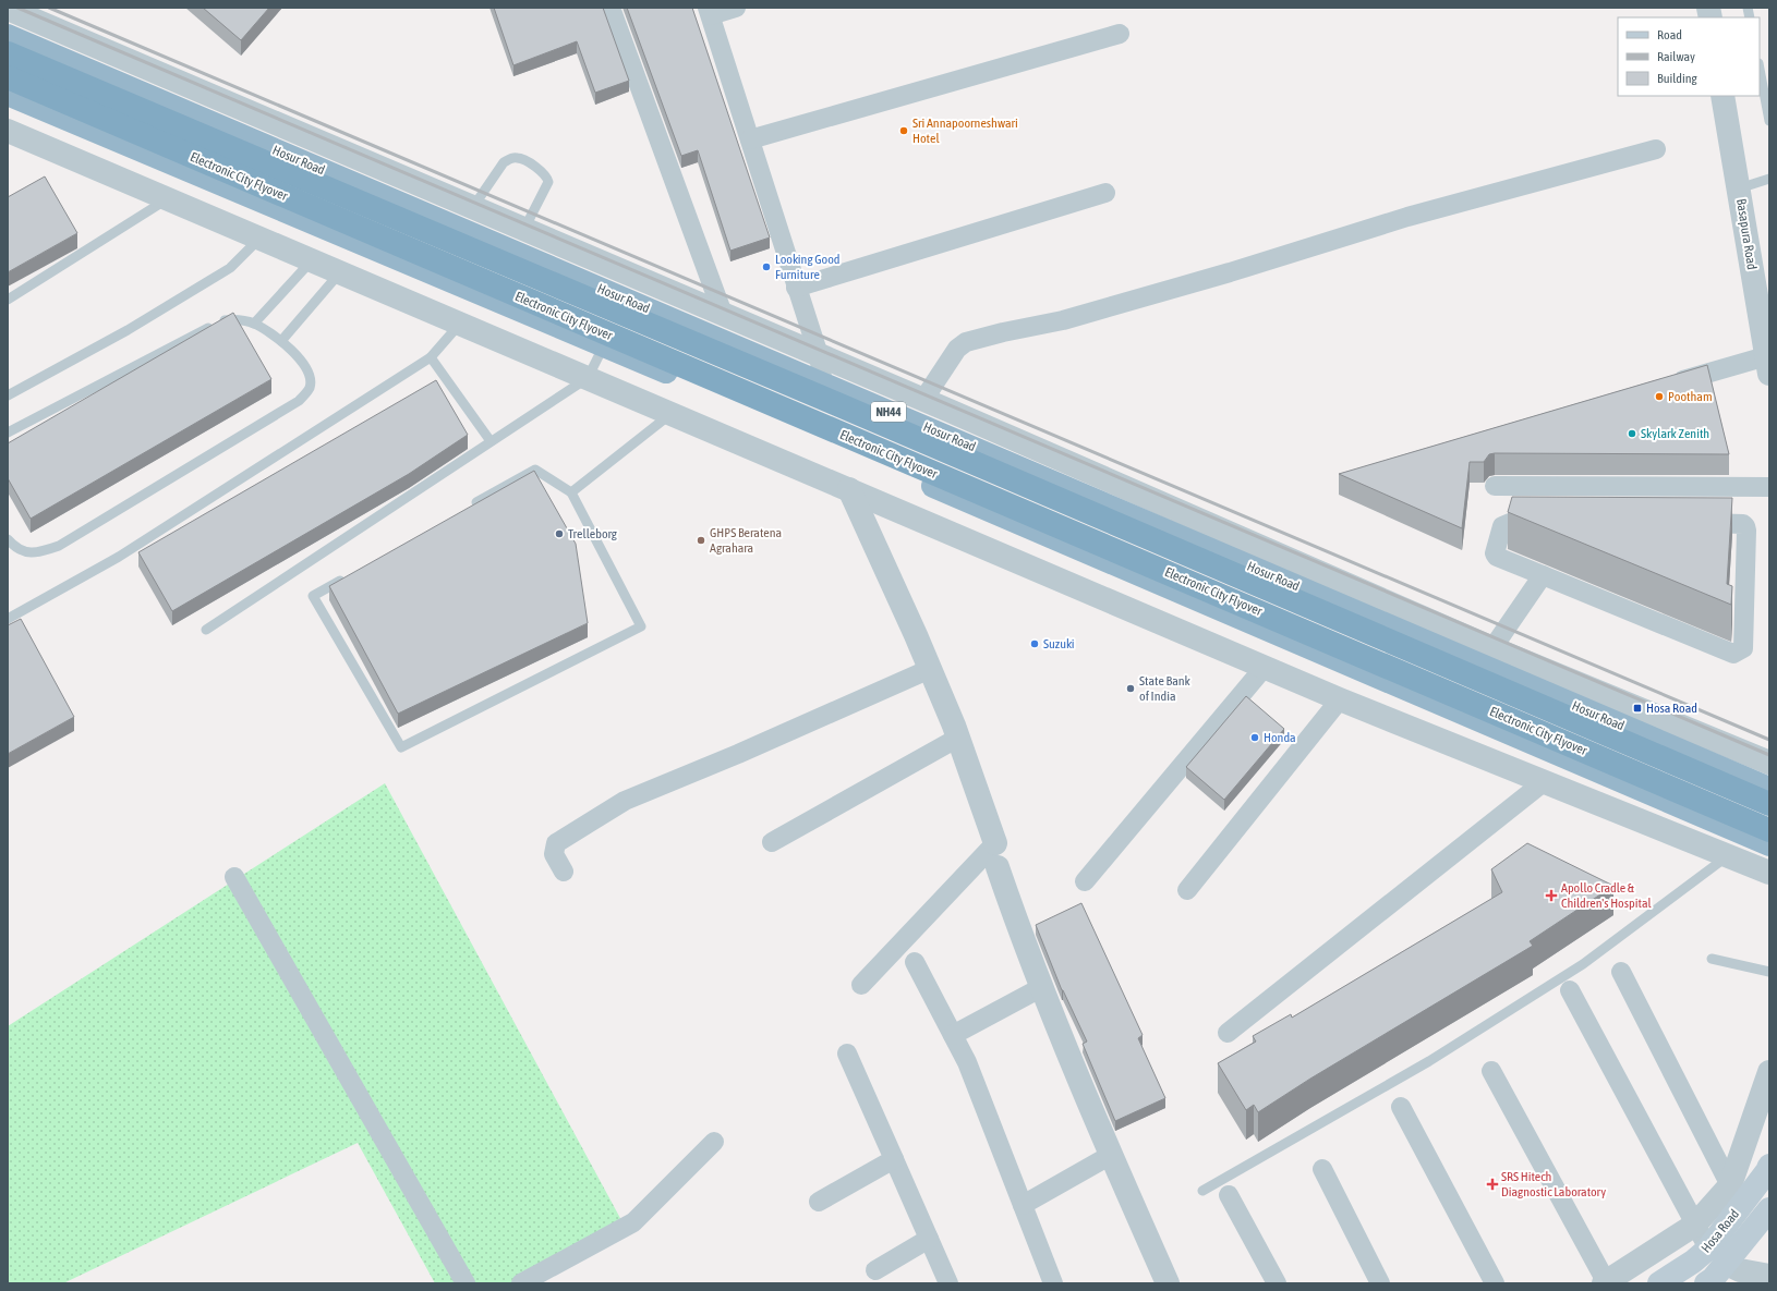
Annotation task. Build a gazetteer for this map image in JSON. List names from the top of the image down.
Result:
{
  "streets": {
    "highway": ["Hosur Road", "Electronic City Flyover", "NH44"],
    "main road": ["Hosa Road"],
    "street": ["Basapura Road"]
  },
  "places": {
    "other": [
      "Sri Annapoorneshwari Hotel",
      "Looking Good Furniture",
      "Pootham",
      "Skylark Zenith",
      "Trelleborg",
      "GHPS Beratena Agrahara",
      "Suzuki",
      "State Bank of India",
      "Honda"
    ],
    "transit": ["Hosa Road"],
    "health": ["Apollo Cradle & Children's Hospital", "SRS Hitech Diagnostic Laboratory"]
  },
  "legend": ["Road", "Railway", "Building"]
}
